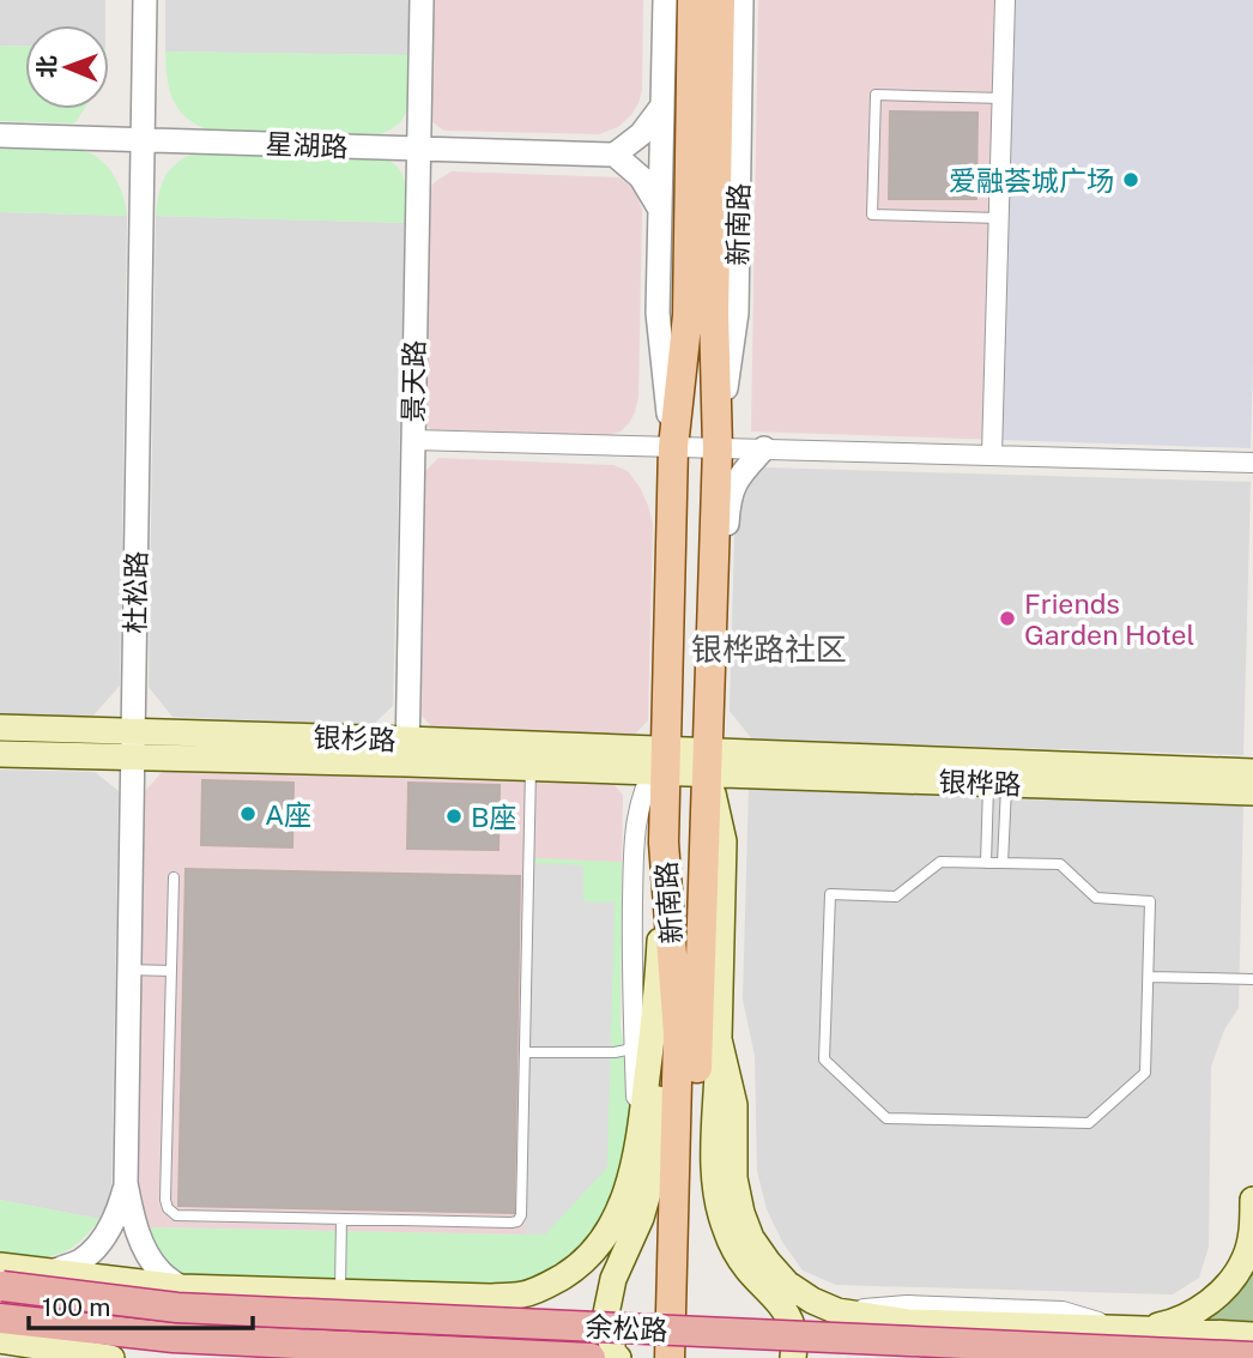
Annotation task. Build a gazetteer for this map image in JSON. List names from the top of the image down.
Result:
{
  "streets": {
    "highway": ["余松路"],
    "main road": ["新南路", "银杉路", "银桦路"],
    "street": ["星湖路", "景天路", "杜松路"]
  },
  "crossings": [
    ["星湖路", "景天路"],
    ["星湖路", "杜松路"],
    ["新南路", "银杉路"],
    ["新南路", "银桦路"],
    ["景天路", "银杉路"],
    ["杜松路", "银杉路"],
    ["银杉路", "银桦路"]
  ],
  "districts": ["银桦路社区"],
  "places": [
    "爱融荟城广场",
    "Friends Garden Hotel",
    "A座",
    "B座"
  ],
  "scale_bar": "100 m",
  "north": "left"
}
